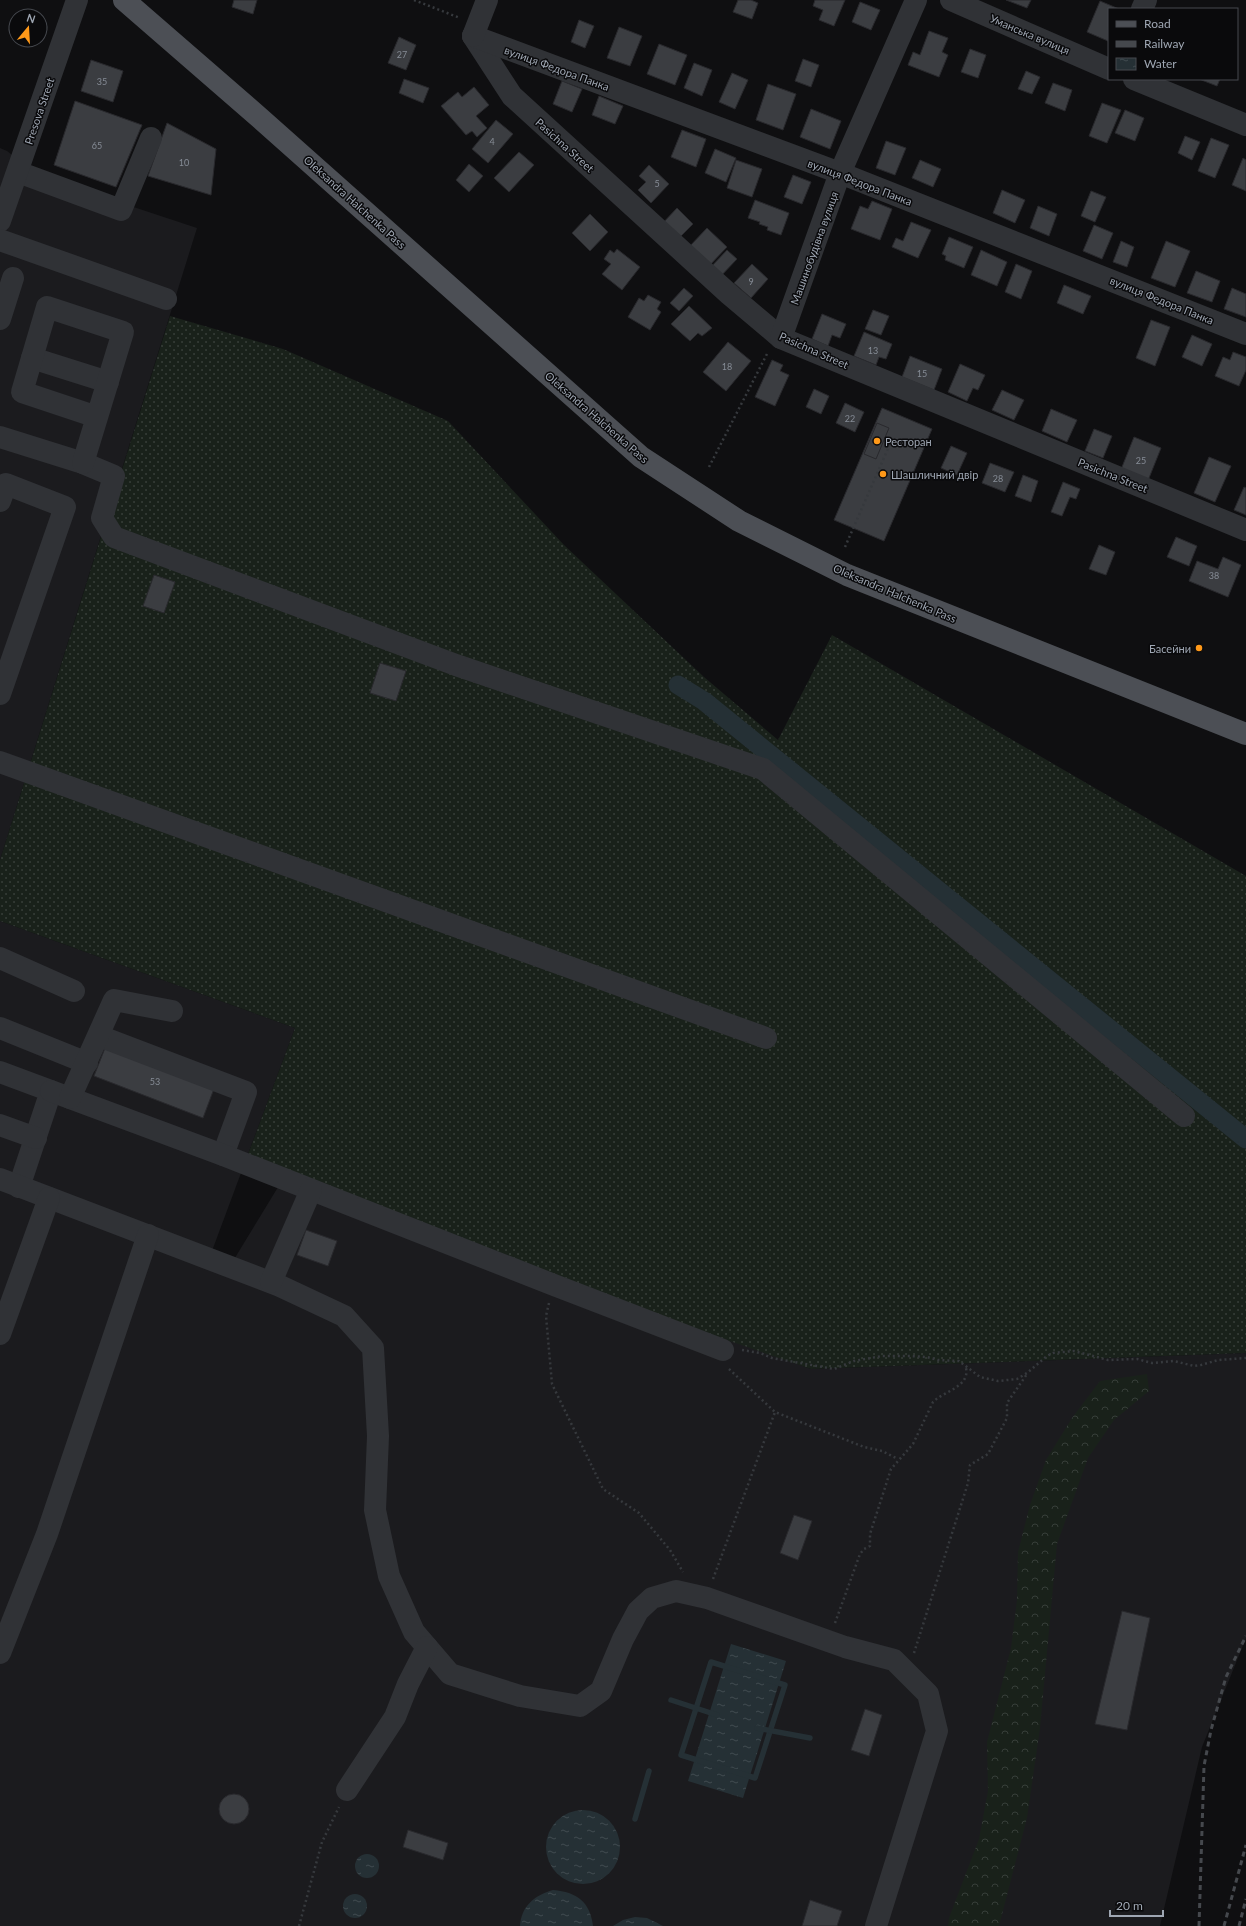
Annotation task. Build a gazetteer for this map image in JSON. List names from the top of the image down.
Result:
{
  "streets": {
    "main road": ["Oleksandra Halchenka Pass"],
    "street": [
      "Уманська вулиця",
      "вулиця Федора Панка",
      "Presova Street",
      "Pasichna Street",
      "Машинобудівна вулиця"
    ]
  },
  "crossings": [
    ["вулиця Федора Панка", "Pasichna Street"],
    ["вулиця Федора Панка", "Машинобудівна вулиця"],
    ["Pasichna Street", "Машинобудівна вулиця"]
  ],
  "places": ["Ресторан", "Шашличний двір", "Басейни"],
  "house_numbers": [
    "27",
    "35",
    "4",
    "65",
    "10",
    "5",
    "9",
    "13",
    "18",
    "15",
    "22",
    "25",
    "28",
    "38",
    "53"
  ],
  "legend": ["Road", "Railway", "Water"],
  "scale_bar": "20 m",
  "north": "top"
}
